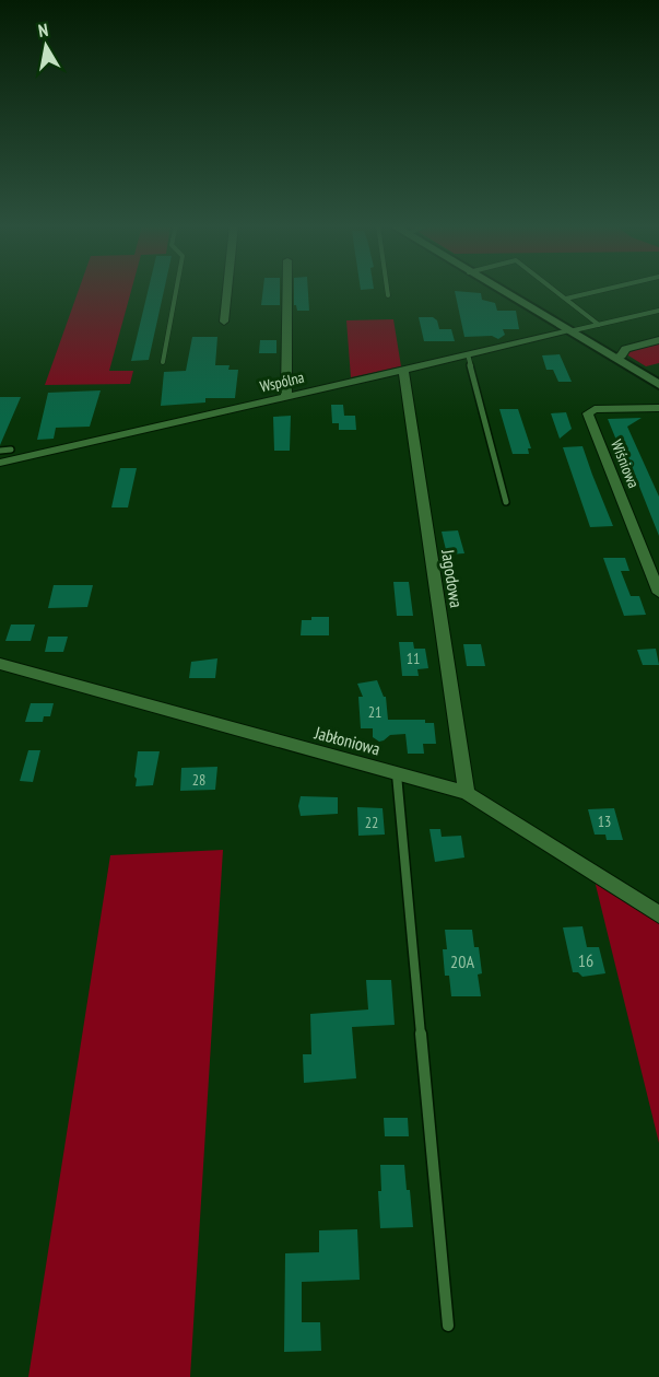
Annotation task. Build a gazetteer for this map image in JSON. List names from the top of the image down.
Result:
{
  "streets": {
    "street": [
      "Wspólna",
      "Wiśniowa",
      "Jagodowa",
      "Jabłoniowa"
    ]
  },
  "crossings": [
    ["Wspólna", "Jagodowa"],
    ["Jagodowa", "Jabłoniowa"]
  ],
  "house_numbers": [
    "11",
    "21",
    "28",
    "13",
    "22",
    "16",
    "20A"
  ],
  "north": "top"
}
